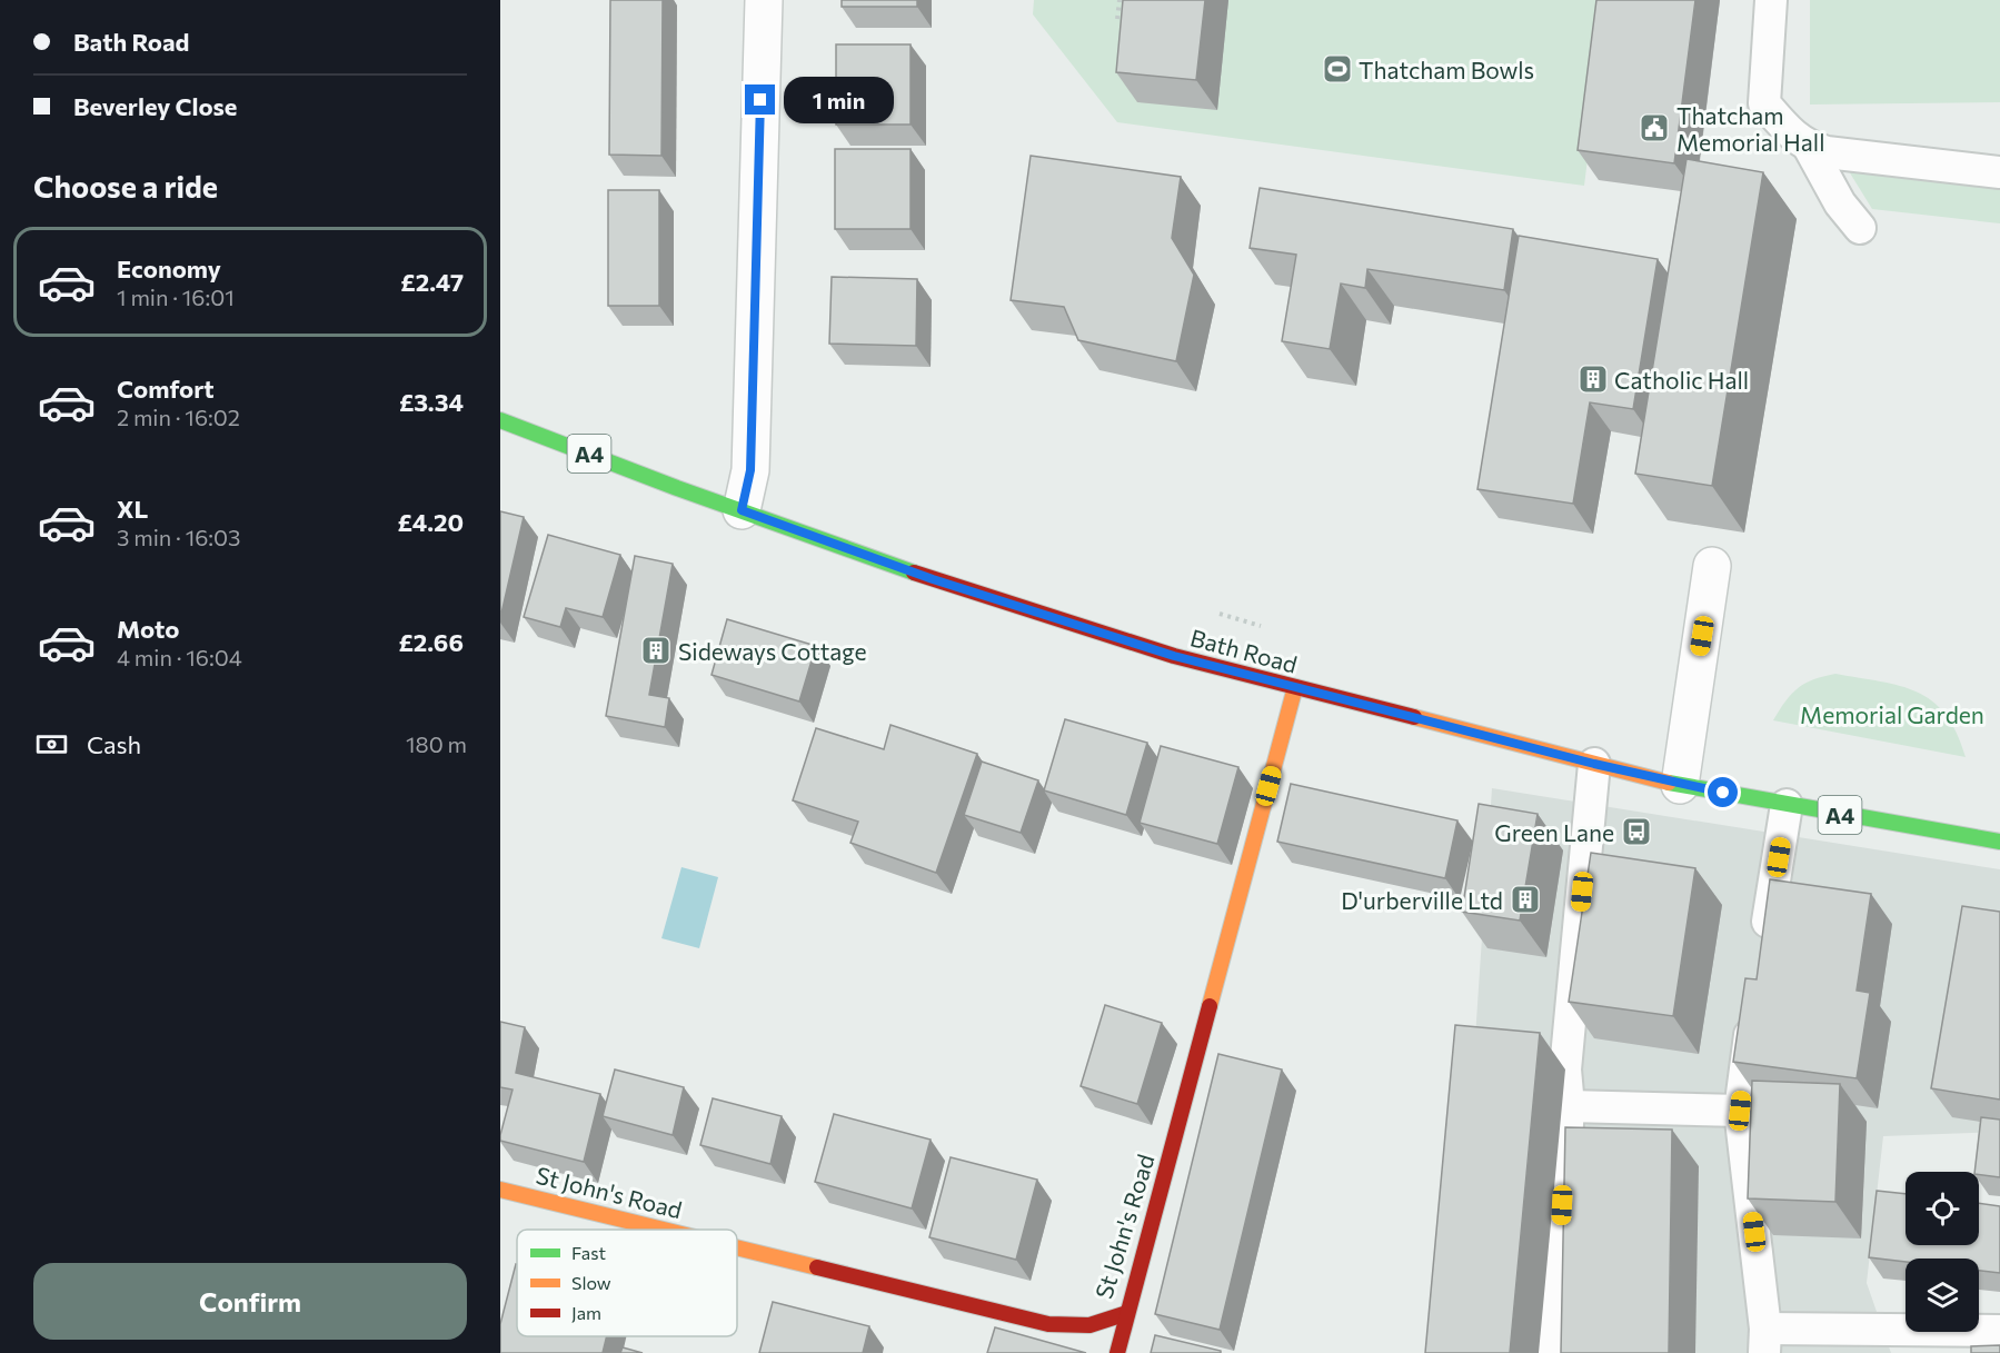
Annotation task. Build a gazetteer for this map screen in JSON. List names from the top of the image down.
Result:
{
  "streets": {
    "main road": ["A4", "Bath Road", "St John's Road"]
  },
  "crossings": [
    ["Bath Road", "St John's Road"]
  ],
  "parks": ["Memorial Garden"],
  "places": {
    "sports": ["Thatcham Bowls"],
    "public building": ["Thatcham Memorial Hall"],
    "building": ["Catholic Hall", "Sideways Cottage", "D'urberville Ltd"],
    "bus stop": ["Green Lane"]
  },
  "legend": ["Fast", "Slow", "Jam"],
  "page": {
    "banner": ["Bath Road", "Beverley Close"],
    "bubble": "1 min",
    "heading": "Choose a ride",
    "list": [
      {
        "name": "Economy",
        "note": "1 min · 16:01",
        "value": "£2.47"
      },
      {
        "name": "Comfort",
        "note": "2 min · 16:02",
        "value": "£3.34"
      },
      {
        "name": "XL",
        "note": "3 min · 16:03",
        "value": "£4.20"
      },
      {
        "name": "Moto",
        "note": "4 min · 16:04",
        "value": "£2.66"
      }
    ],
    "pay": ["Cash", "180 m"],
    "buttons": "Confirm"
  }
}
